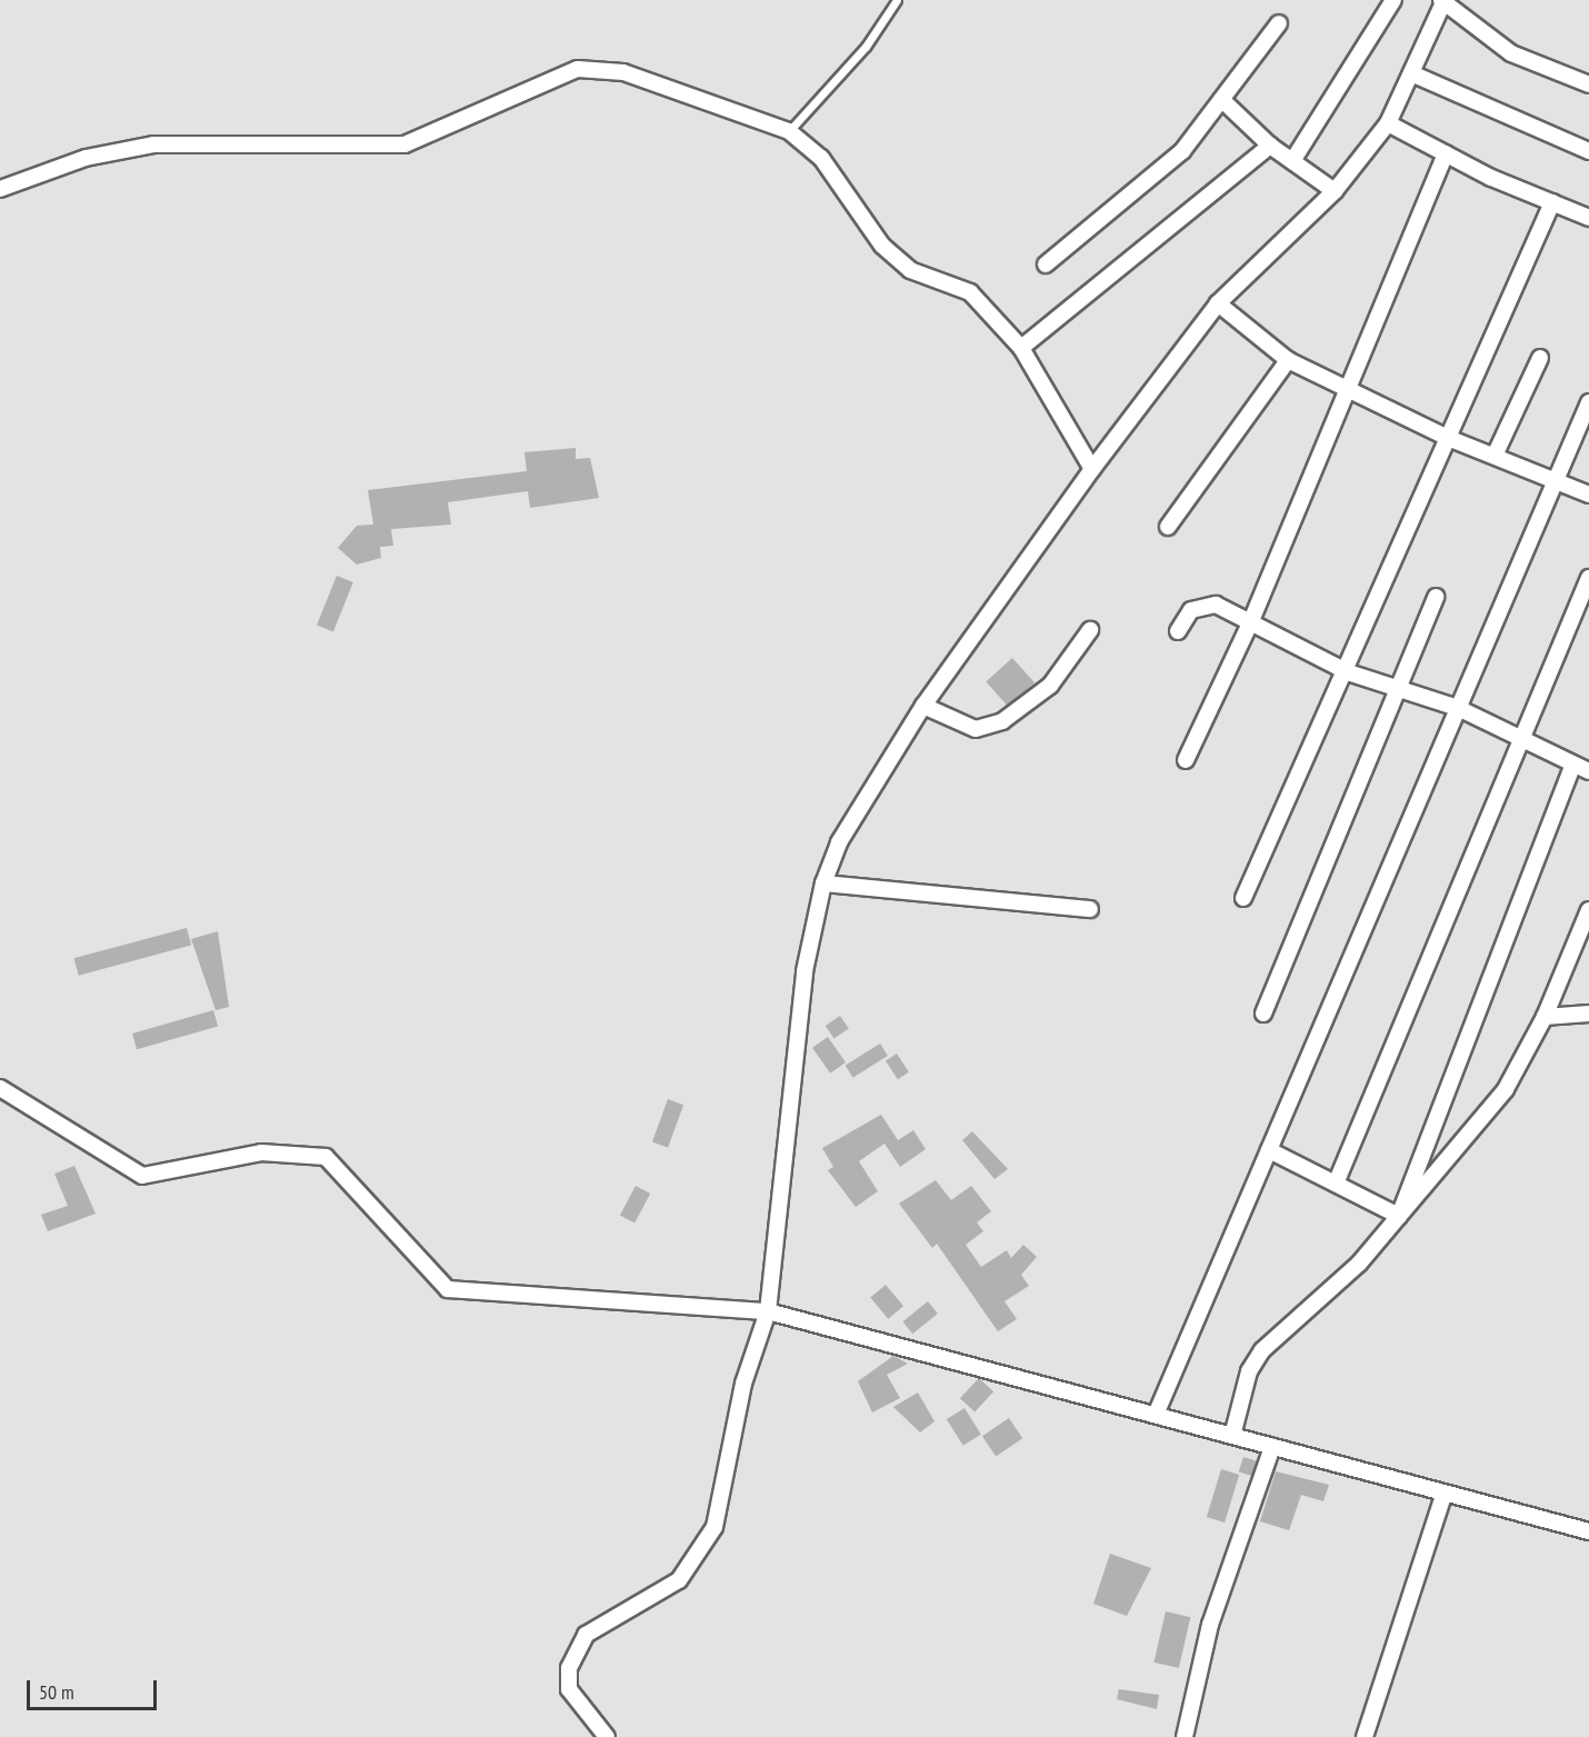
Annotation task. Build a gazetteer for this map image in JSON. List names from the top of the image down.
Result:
{
  "scale_bar": "50 m"
}
